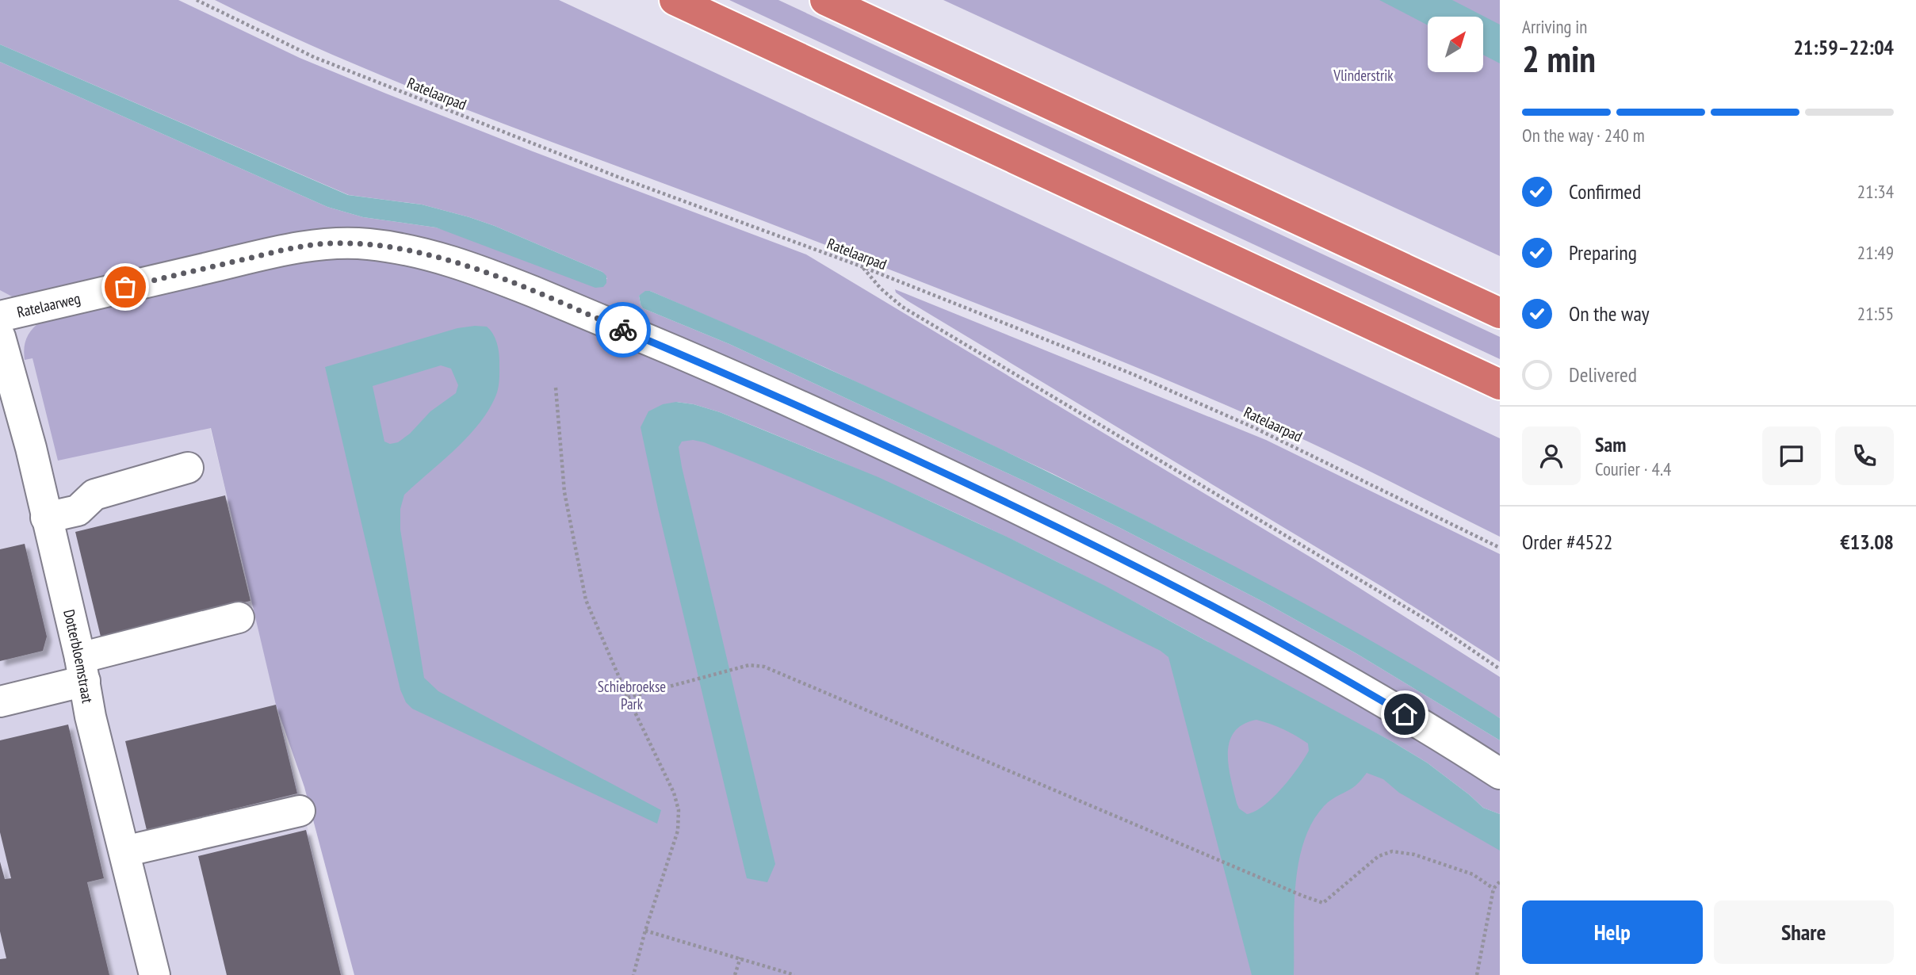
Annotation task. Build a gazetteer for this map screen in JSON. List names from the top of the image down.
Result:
{
  "streets": {
    "street": ["Ratelaarweg", "Dotterbloemstraat"],
    "path": ["Ratelaarpad"]
  },
  "parks": ["Vlinderstrik", "Schiebroekse Park"],
  "north": "top right",
  "page": {
    "heading": ["2 min", "Arriving in", "21:59–22:04"],
    "panel": [
      "Sam",
      "Courier · 4.4",
      "Order #4522",
      "€13.08"
    ],
    "bar": "On the way · 240 m",
    "list": [
      ["Confirmed", "21:34"],
      ["Preparing", "21:49"],
      ["On the way", "21:55"],
      "Delivered"
    ],
    "buttons": ["Help", "Share"]
  }
}
